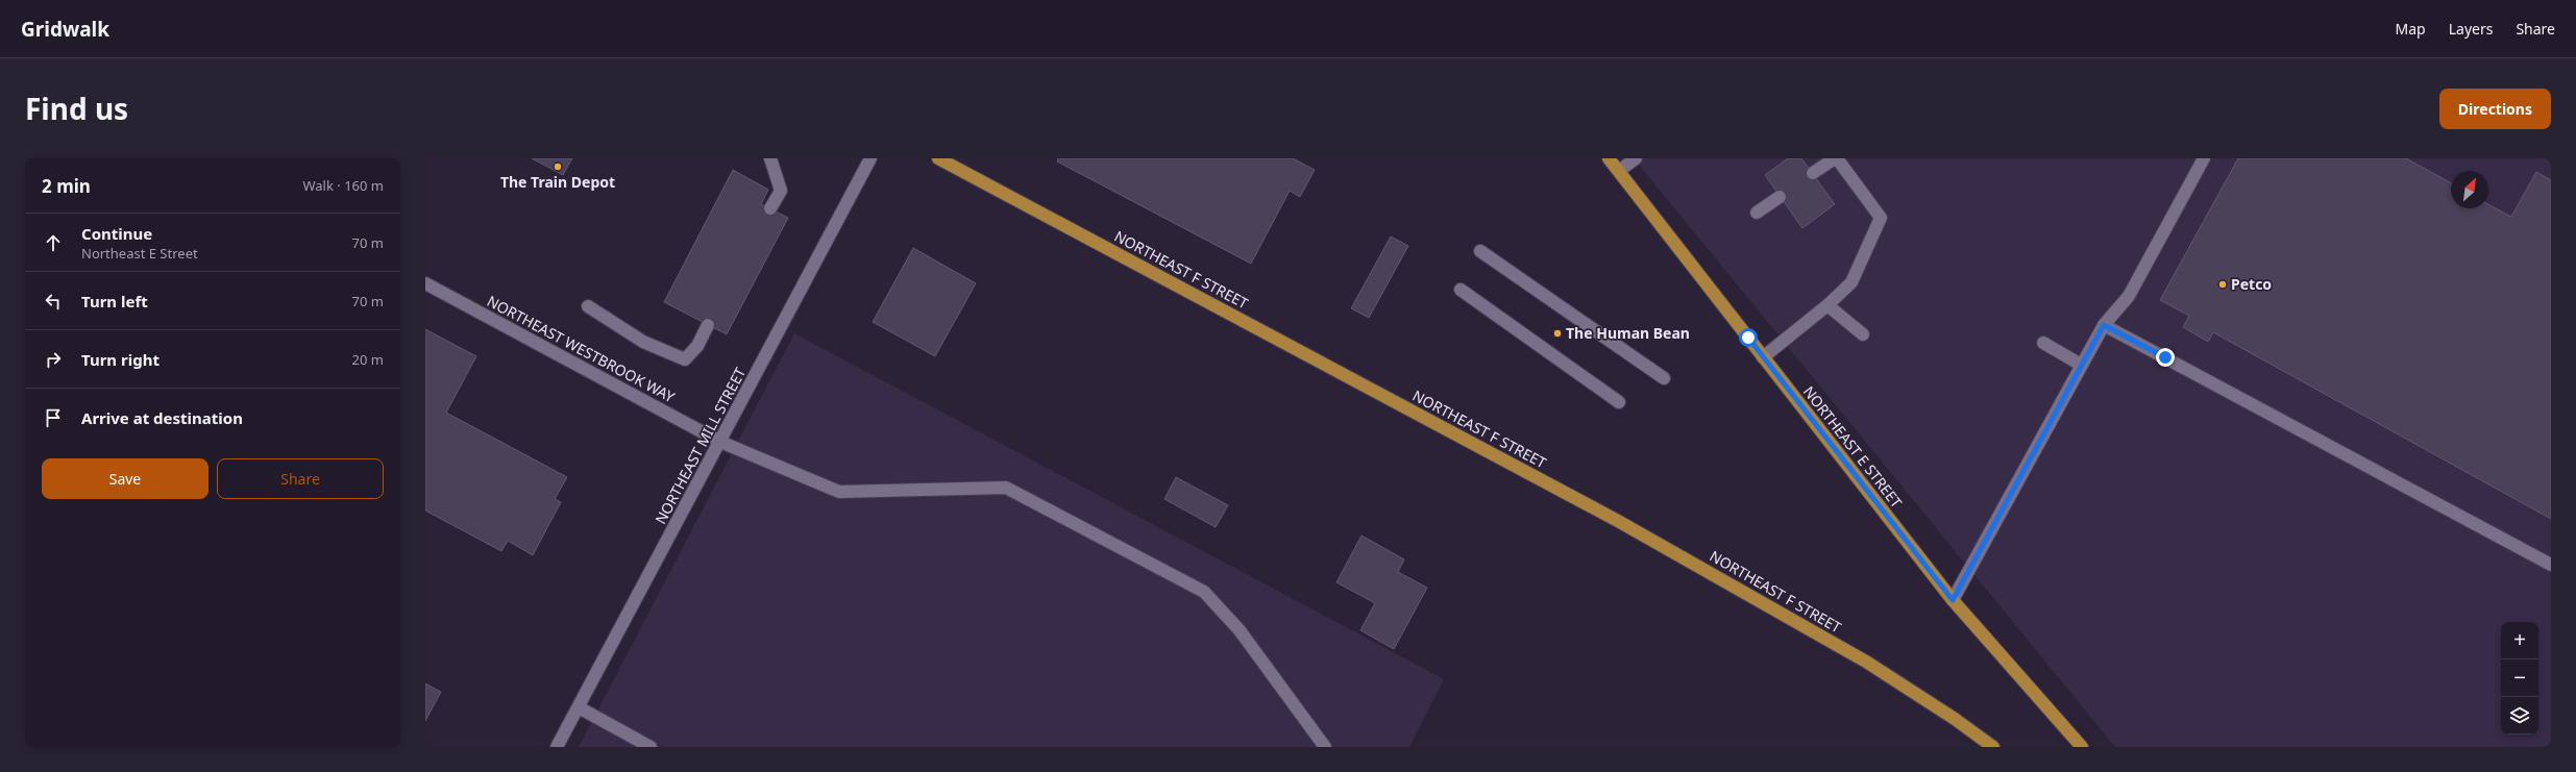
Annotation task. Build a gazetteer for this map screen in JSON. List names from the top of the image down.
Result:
{
  "streets": {
    "main road": ["NORTHEAST F STREET", "NORTHEAST E STREET"],
    "street": ["NORTHEAST WESTBROOK WAY", "NORTHEAST MILL STREET"]
  },
  "crossings": [
    ["NORTHEAST WESTBROOK WAY", "NORTHEAST MILL STREET"]
  ],
  "places": ["The Train Depot", "Petco", "The Human Bean"],
  "north": "top right",
  "page": {
    "header": "Gridwalk",
    "nav": ["Map", "Layers", "Share"],
    "title": "Find us",
    "buttons": [
      "Directions",
      ["Save", "Share"]
    ],
    "heading": ["2 min", "Walk · 160 m"],
    "list": [
      ["Continue", "Northeast E Street", "70 m"],
      ["Turn left", "70 m"],
      ["Turn right", "20 m"],
      "Arrive at destination"
    ],
    "map_buttons": ["+", "−"]
  }
}
